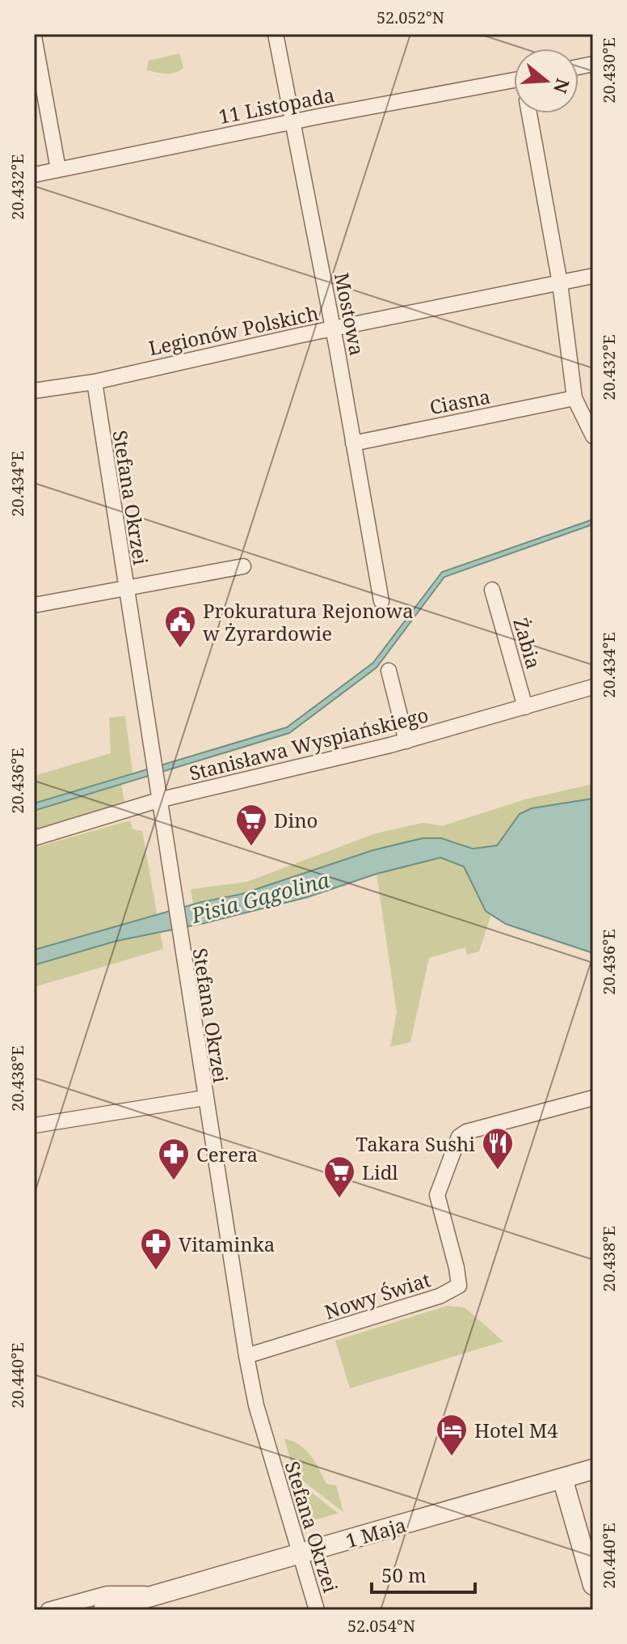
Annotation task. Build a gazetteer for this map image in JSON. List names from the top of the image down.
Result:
{
  "streets": {
    "street": [
      "11 Listopada",
      "Mostowa",
      "Legionów Polskich",
      "Ciasna",
      "Stefana Okrzei",
      "Żabia",
      "Stanisława Wyspiańskiego",
      "Nowy Świat",
      "1 Maja"
    ]
  },
  "crossings": [
    ["11 Listopada", "Mostowa"],
    ["Mostowa", "Legionów Polskich"],
    ["Mostowa", "Ciasna"],
    ["Legionów Polskich", "Stefana Okrzei"],
    ["Stefana Okrzei", "Stanisława Wyspiańskiego"],
    ["Stefana Okrzei", "Nowy Świat"],
    ["Stefana Okrzei", "1 Maja"],
    ["Żabia", "Stanisława Wyspiańskiego"]
  ],
  "water": ["Pisia Gągolina"],
  "places": {
    "public building": ["Prokuratura Rejonowa w Żyrardowie"],
    "supermarket": ["Dino", "Lidl"],
    "restaurant": ["Takara Sushi"],
    "pharmacy": ["Cerera", "Vitaminka"],
    "hotel": ["Hotel M4"]
  },
  "scale_bar": "50 m",
  "north": "right",
  "coordinates": [
    "52.052°N",
    "20.430°E",
    "20.432°E",
    "20.434°E",
    "20.436°E",
    "20.438°E",
    "20.440°E",
    "52.054°N"
  ]
}
